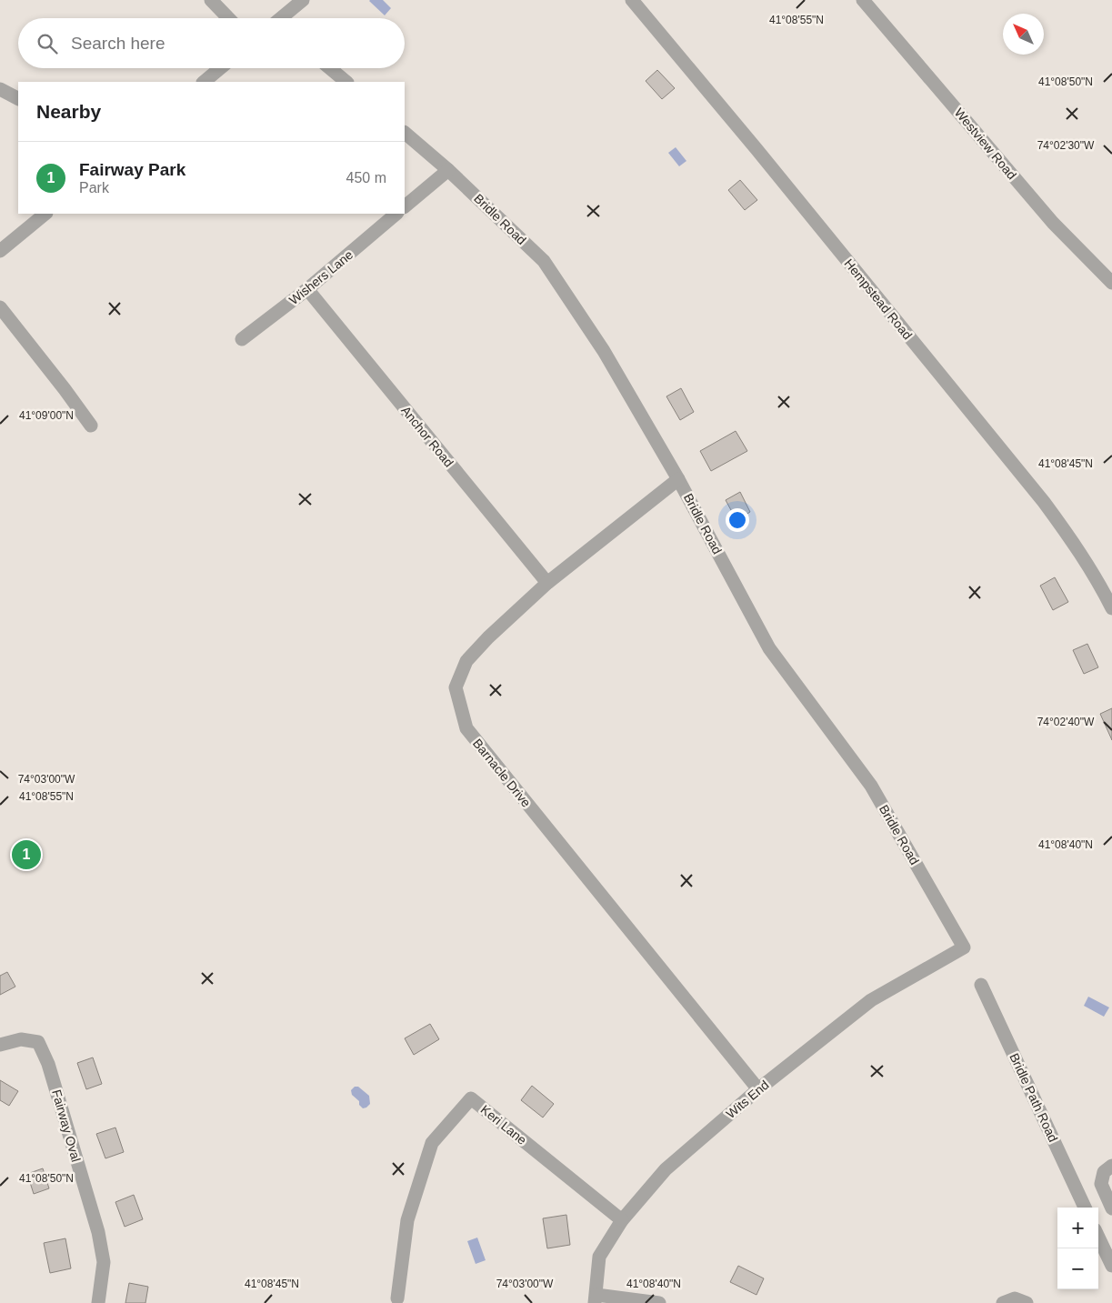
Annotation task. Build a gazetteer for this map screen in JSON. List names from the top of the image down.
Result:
{
  "streets": {
    "street": [
      "Westview Road",
      "Bridle Road",
      "Wishers Lane",
      "Hempstead Road",
      "Anchor Road",
      "Barnacle Drive",
      "Bridle Path Road",
      "Wits End",
      "Keri Lane",
      "Fairway Oval"
    ]
  },
  "crossings": [
    ["Bridle Road", "Barnacle Drive"],
    ["Bridle Road", "Wits End"],
    ["Wishers Lane", "Anchor Road"],
    ["Anchor Road", "Barnacle Drive"],
    ["Barnacle Drive", "Wits End"],
    ["Wits End", "Keri Lane"]
  ],
  "north": "top left",
  "page": {
    "search": "Search here",
    "heading": "Nearby",
    "list": [
      {
        "mark": "1",
        "name": "Fairway Park",
        "note": "Park",
        "value": "450 m"
      }
    ],
    "pins": "1",
    "map_buttons": ["+", "−"]
  },
  "coordinates": [
    "41°08'55\"N",
    "41°08'50\"N",
    "74°02'30\"W",
    "41°09'00\"N",
    "41°08'45\"N",
    "74°02'40\"W",
    "74°03'00\"W",
    "41°08'40\"N"
  ]
}
